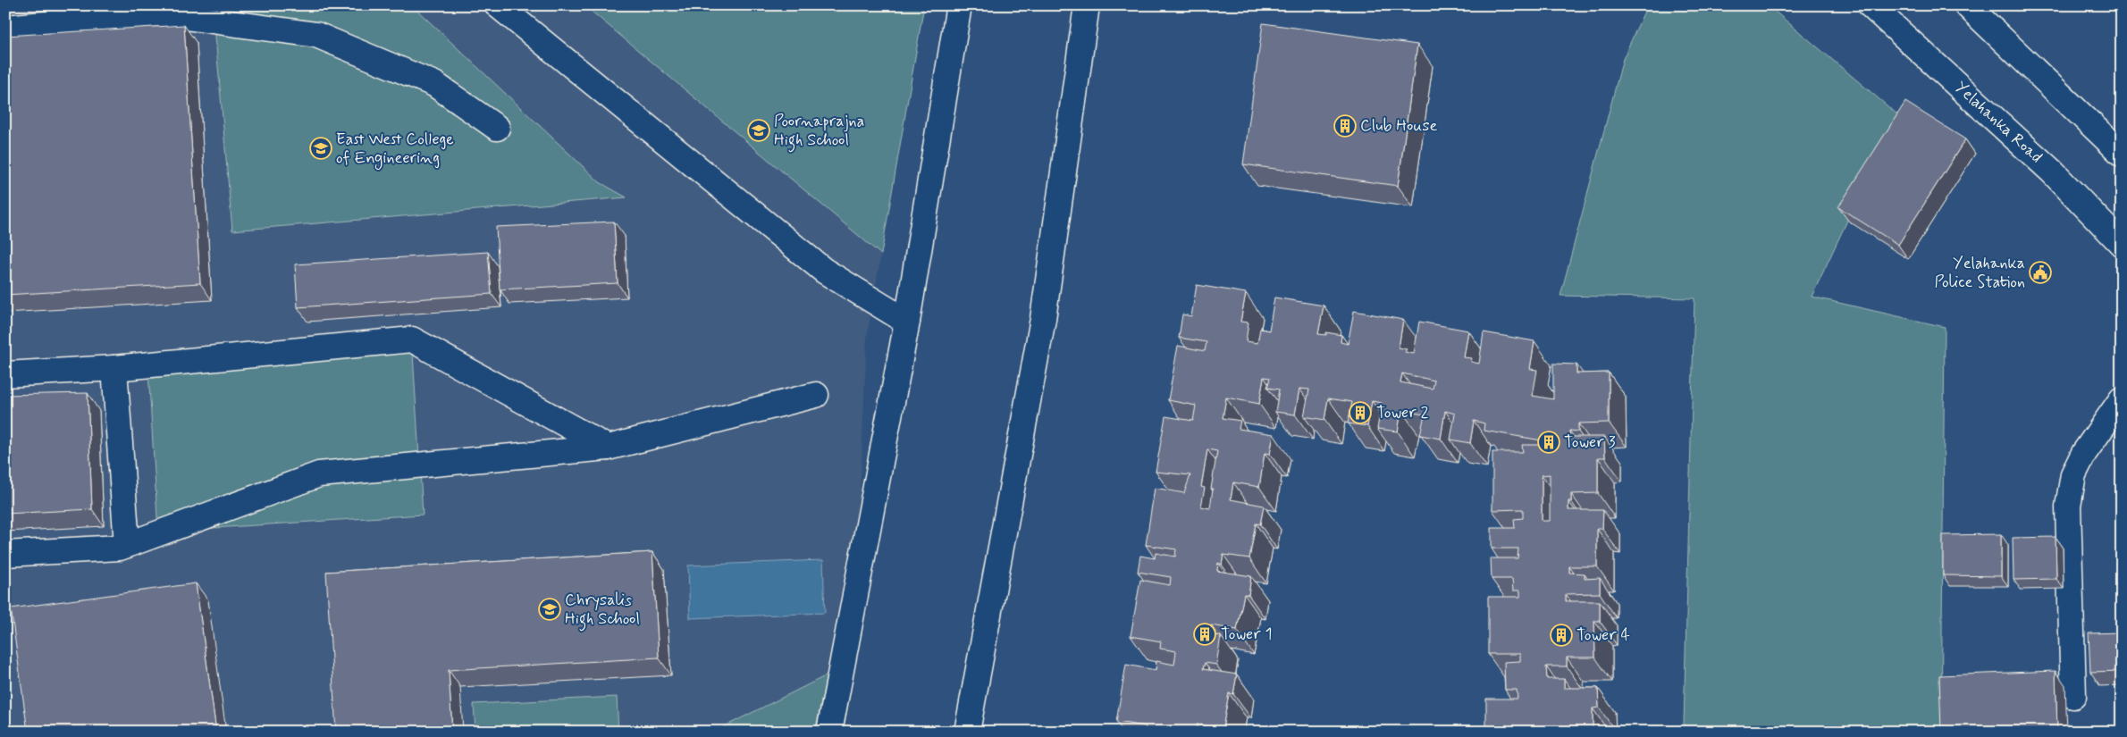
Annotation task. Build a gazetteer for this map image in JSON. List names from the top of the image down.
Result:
{
  "streets": {
    "street": ["Yelahanka Road"]
  },
  "places": {
    "building": [
      "Club House",
      "Tower 2",
      "Tower 3",
      "Tower 1",
      "Tower 4"
    ],
    "school or university": ["Poornaprajna High School", "East West College of Engineering", "Chrysalis High School"],
    "public building": ["Yelahanka Police Station"]
  }
}
